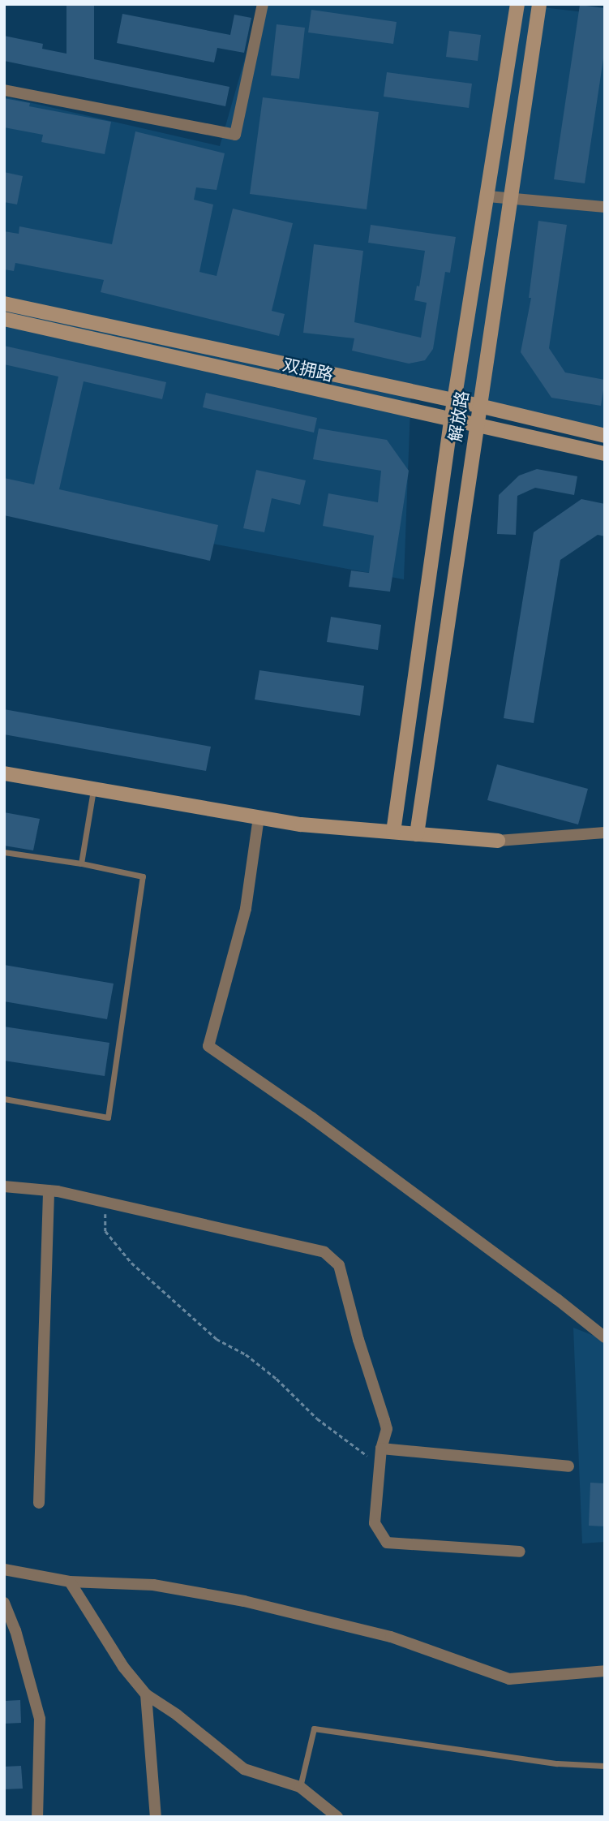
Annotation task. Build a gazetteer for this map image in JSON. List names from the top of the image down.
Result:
{
  "streets": {
    "main road": ["双拥路", "解放路"]
  },
  "crossings": [
    ["双拥路", "解放路"]
  ]
}
